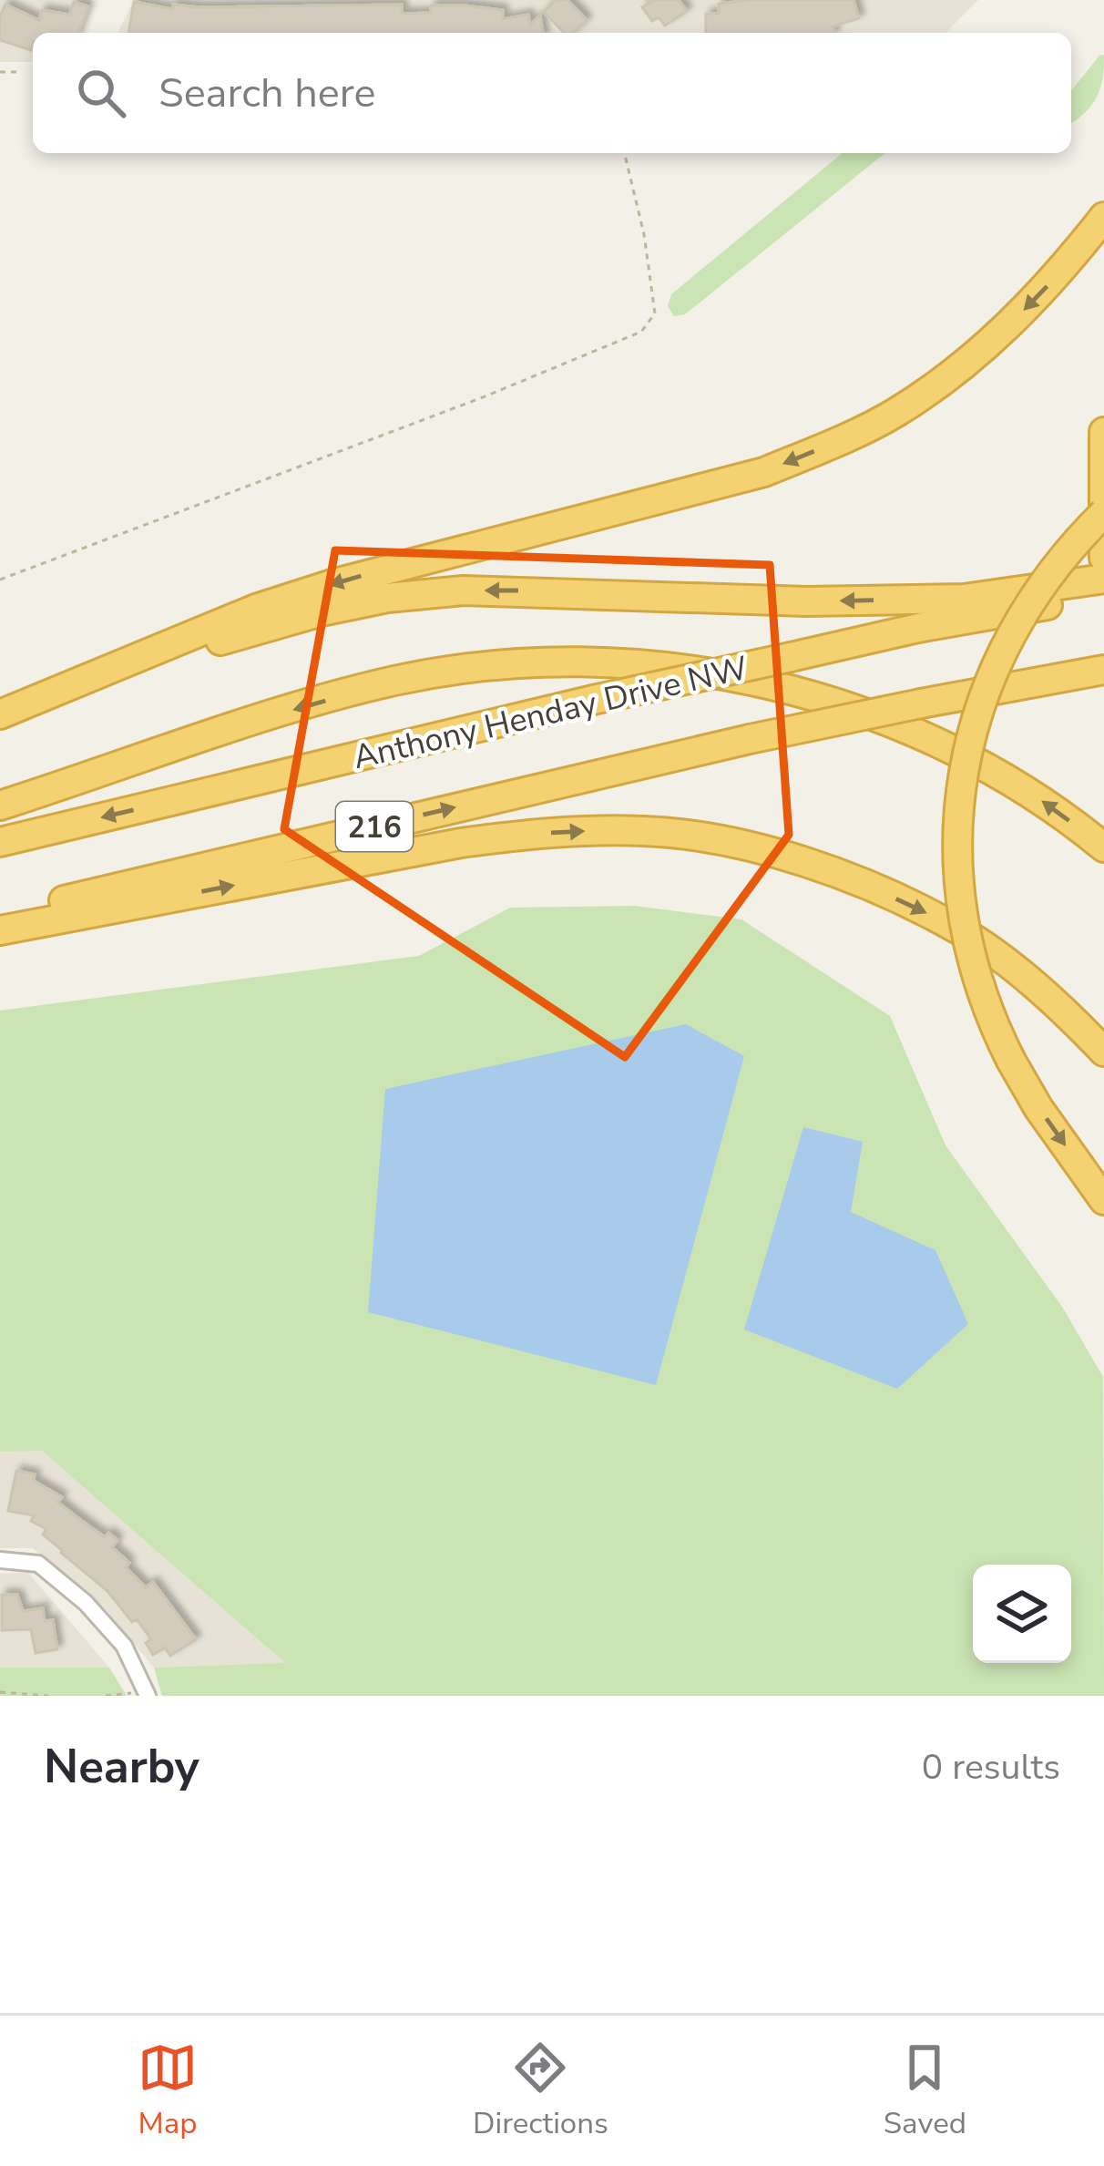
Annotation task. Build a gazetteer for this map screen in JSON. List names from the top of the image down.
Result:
{
  "streets": {
    "highway": ["Anthony Henday Drive NW", "216"]
  },
  "page": {
    "search": "Search here",
    "heading": ["Nearby", "0 results"],
    "nav": ["Map", "Directions", "Saved"]
  }
}
